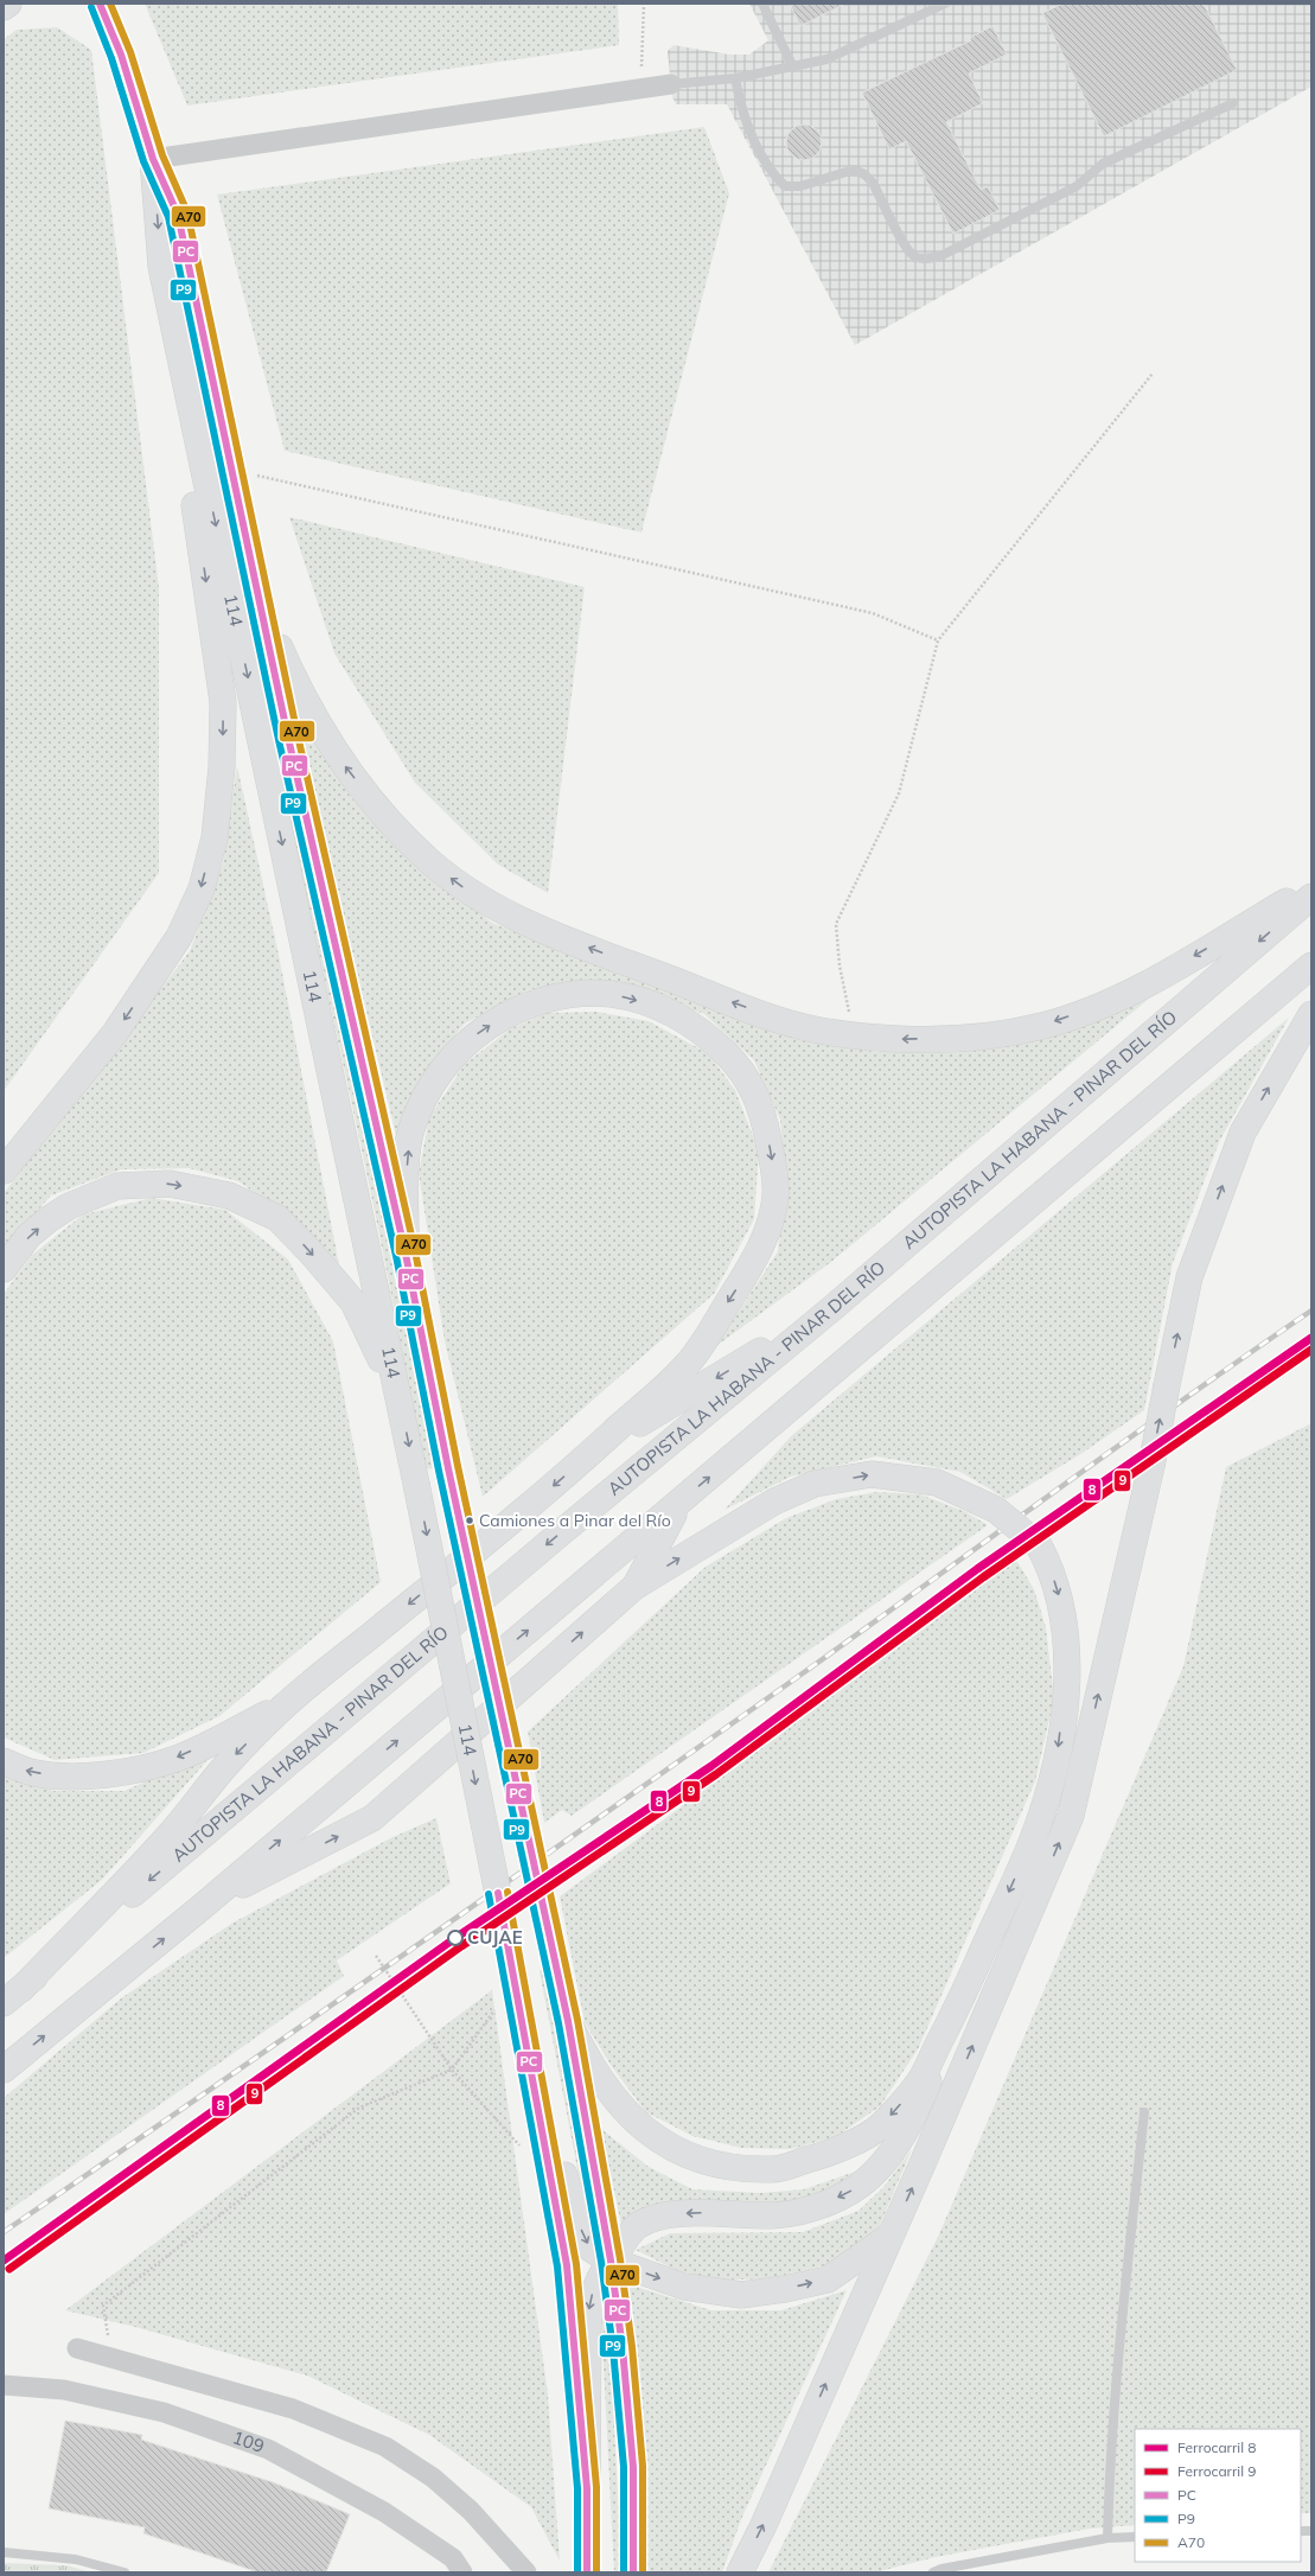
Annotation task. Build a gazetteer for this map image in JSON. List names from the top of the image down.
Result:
{
  "streets": {
    "main road": ["114", "AUTOPISTA LA HABANA - PINAR DEL RÍO"],
    "street": ["109"]
  },
  "places": ["Camiones a Pinar del Río", "CUJAE"],
  "lines": [
    "transit line PC",
    "transit line A70",
    "transit line P9",
    "rail line 8",
    "rail line 9"
  ],
  "legend": [
    "Ferrocarril 8",
    "Ferrocarril 9",
    "PC",
    "P9",
    "A70"
  ]
}
